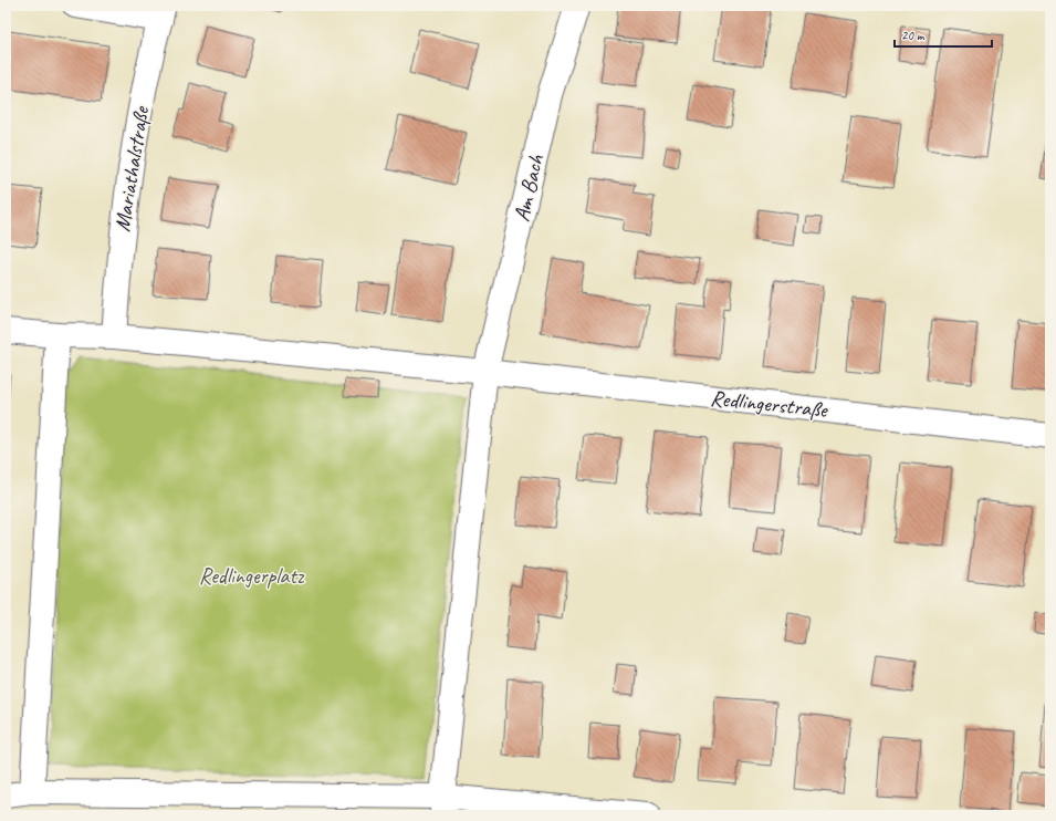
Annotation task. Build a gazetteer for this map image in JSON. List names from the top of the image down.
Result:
{
  "streets": {
    "street": ["Mariathalstraße", "Am Bach", "Redlingerstraße"]
  },
  "crossings": [
    ["Am Bach", "Redlingerstraße"]
  ],
  "parks": ["Redlingerplatz"],
  "scale_bar": "20 m"
}
